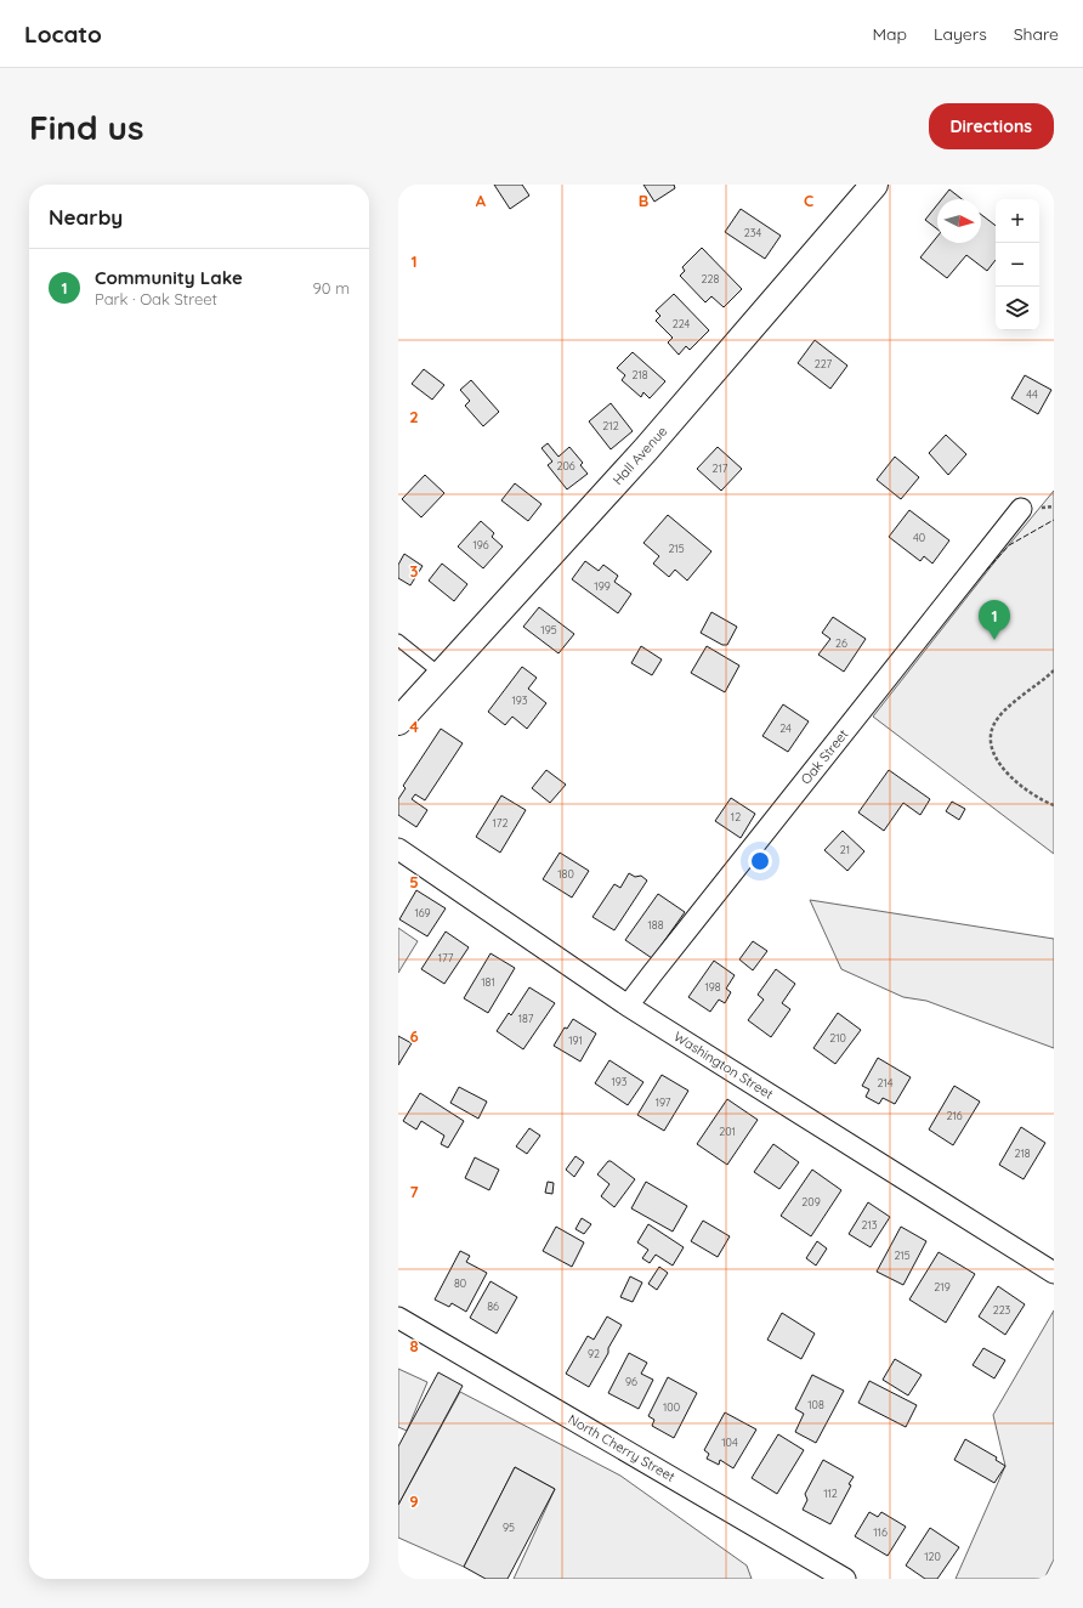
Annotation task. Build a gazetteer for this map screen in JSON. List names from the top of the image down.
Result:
{
  "streets": {
    "main road": ["Hall Avenue"],
    "street": ["Oak Street", "Washington Street", "North Cherry Street"]
  },
  "crossings": [
    ["Oak Street", "Washington Street"]
  ],
  "house_numbers": [
    "234",
    "228",
    "224",
    "227",
    "218",
    "44",
    "212",
    "206",
    "217",
    "40",
    "196",
    "215",
    "199",
    "195",
    "26",
    "193",
    "24",
    "12",
    "172",
    "21",
    "180",
    "169",
    "188",
    "177",
    "181",
    "198",
    "187",
    "210",
    "191",
    "193",
    "214",
    "197",
    "216",
    "201",
    "218",
    "209",
    "213",
    "215",
    "80",
    "219",
    "86",
    "223",
    "92",
    "96",
    "108",
    "100",
    "104",
    "112",
    "95",
    "116",
    "120"
  ],
  "north": "right",
  "page": {
    "header": "Locato",
    "nav": ["Map", "Layers", "Share"],
    "buttons": "Directions",
    "title": "Find us",
    "heading": "Nearby",
    "map_buttons": ["+", "−"],
    "list": [
      {
        "mark": "1",
        "name": "Community Lake",
        "note": "Park · Oak Street",
        "value": "90 m"
      }
    ],
    "pins": "1"
  },
  "grid": {
    "columns": ["A", "B", "C"],
    "rows": [
      "1",
      "2",
      "3",
      "4",
      "5",
      "6",
      "7",
      "8",
      "9"
    ]
  }
}
